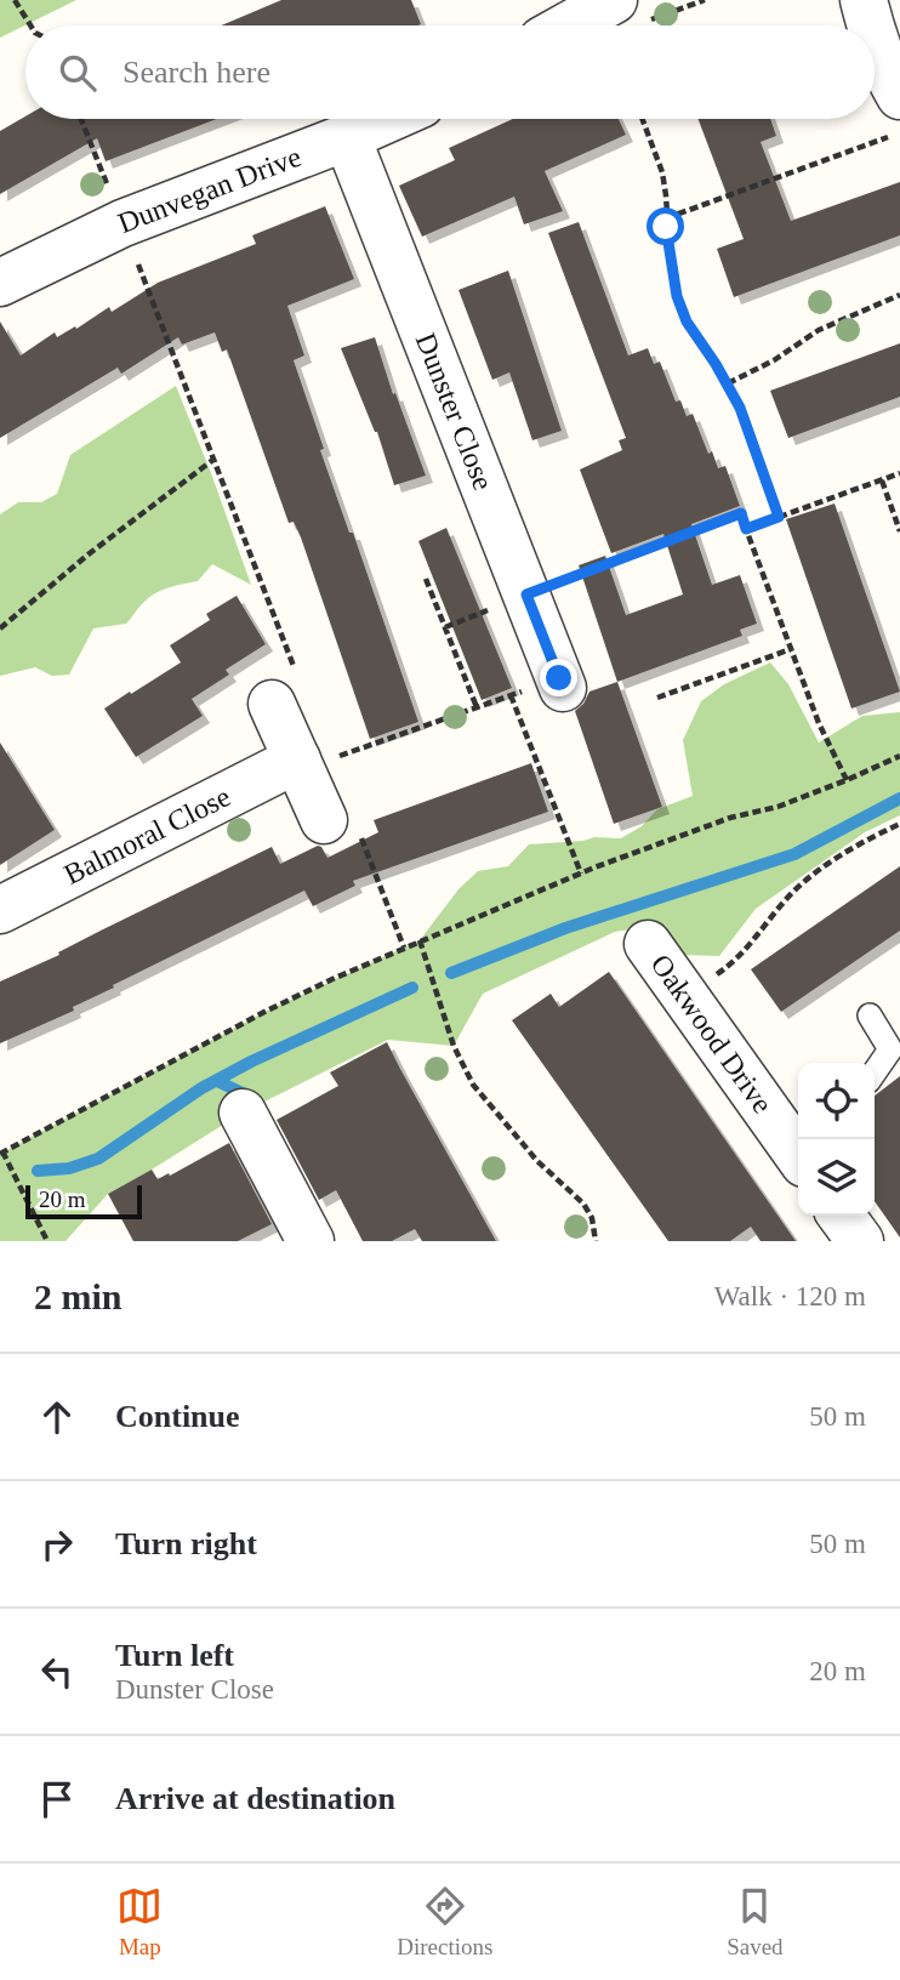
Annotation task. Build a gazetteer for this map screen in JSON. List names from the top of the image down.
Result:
{
  "streets": {
    "street": [
      "Dunvegan Drive",
      "Dunster Close",
      "Balmoral Close",
      "Oakwood Drive"
    ]
  },
  "crossings": [
    ["Dunvegan Drive", "Dunster Close"]
  ],
  "scale_bar": "20 m",
  "page": {
    "search": "Search here",
    "scale": "20 m",
    "heading": ["2 min", "Walk · 120 m"],
    "list": [
      ["Continue", "50 m"],
      ["Turn right", "50 m"],
      ["Turn left", "Dunster Close", "20 m"],
      "Arrive at destination"
    ],
    "nav": ["Map", "Directions", "Saved"]
  }
}
